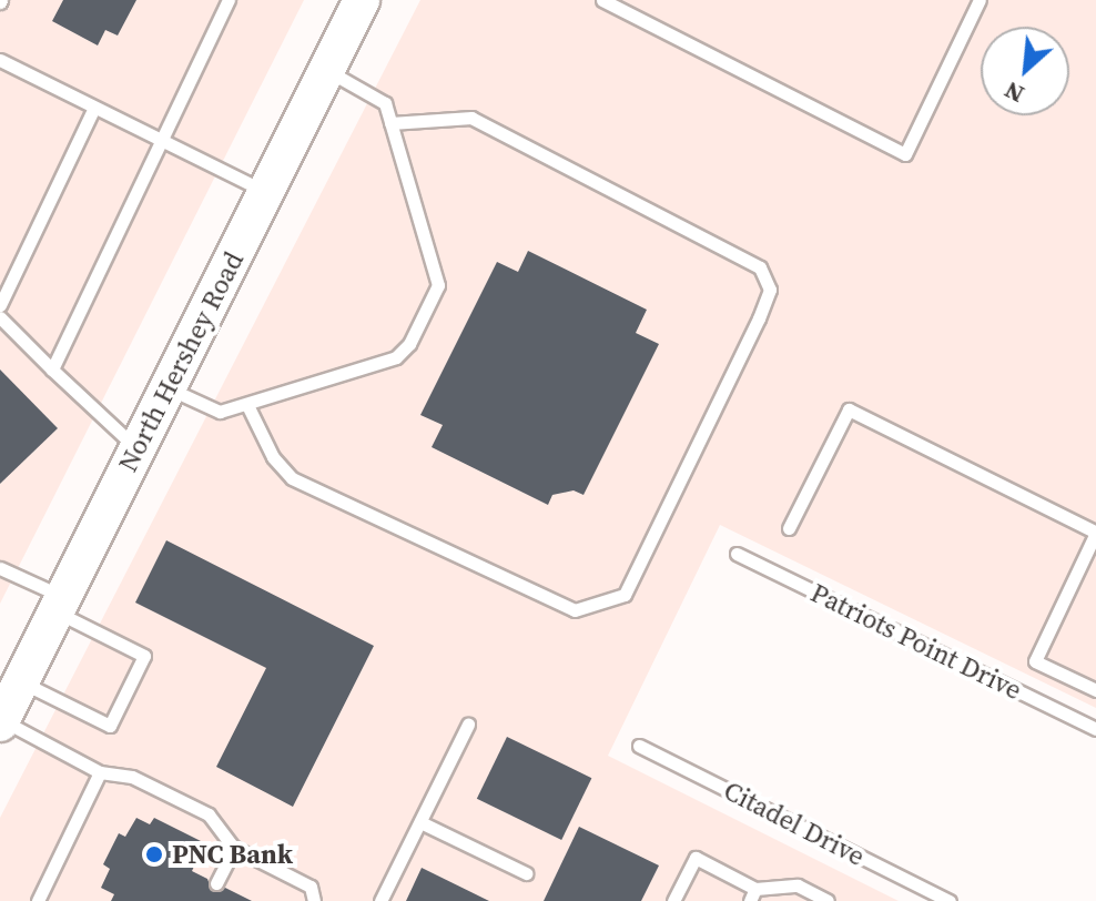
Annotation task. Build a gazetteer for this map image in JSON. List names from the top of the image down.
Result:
{
  "streets": {
    "main road": ["North Hershey Road"],
    "lane": ["Patriots Point Drive", "Citadel Drive"]
  },
  "places": ["PNC Bank"],
  "north": "bottom left"
}
